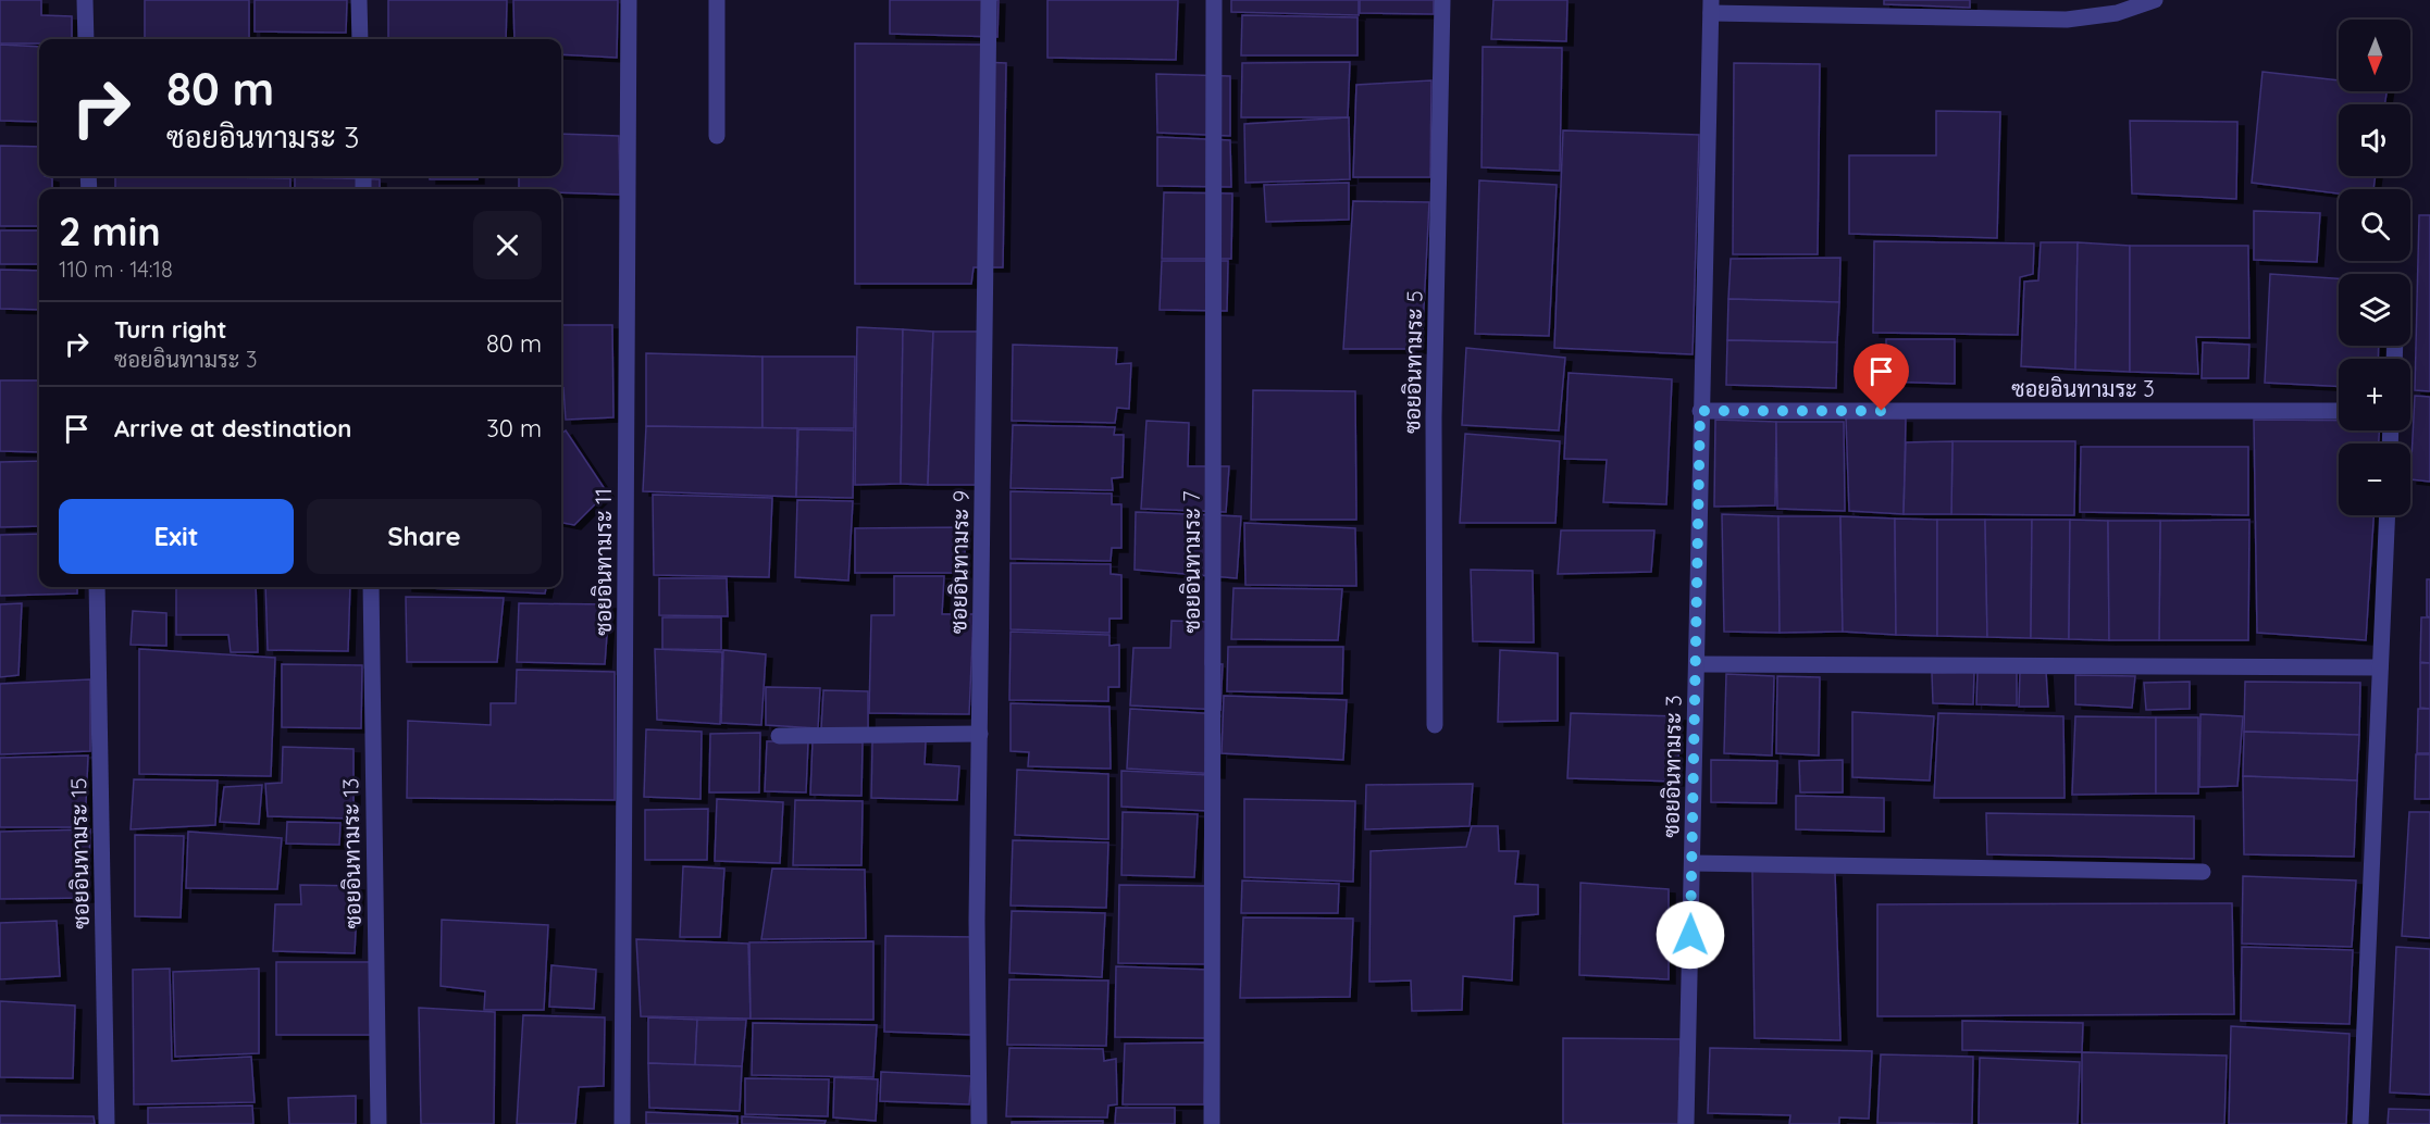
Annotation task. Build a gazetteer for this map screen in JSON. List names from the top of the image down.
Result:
{
  "streets": {
    "street": [
      "ซอยอินทามระ 5",
      "ซอยอินทามระ 3",
      "ซอยอินทามระ 11",
      "ซอยอินทามระ 9",
      "ซอยอินทามระ 7",
      "ซอยอินทามระ 15",
      "ซอยอินทามระ 13"
    ]
  },
  "north": "bottom",
  "page": {
    "map_buttons": ["+", "−"],
    "turn": ["80 m", "ซอยอินทามระ 3"],
    "heading": ["2 min", "110 m · 14:18"],
    "list": [
      {
        "name": "Turn right",
        "note": "ซอยอินทามระ 3",
        "value": "80 m"
      },
      {
        "name": "Arrive at destination",
        "value": "30 m"
      }
    ],
    "buttons": ["Exit", "Share"]
  }
}
